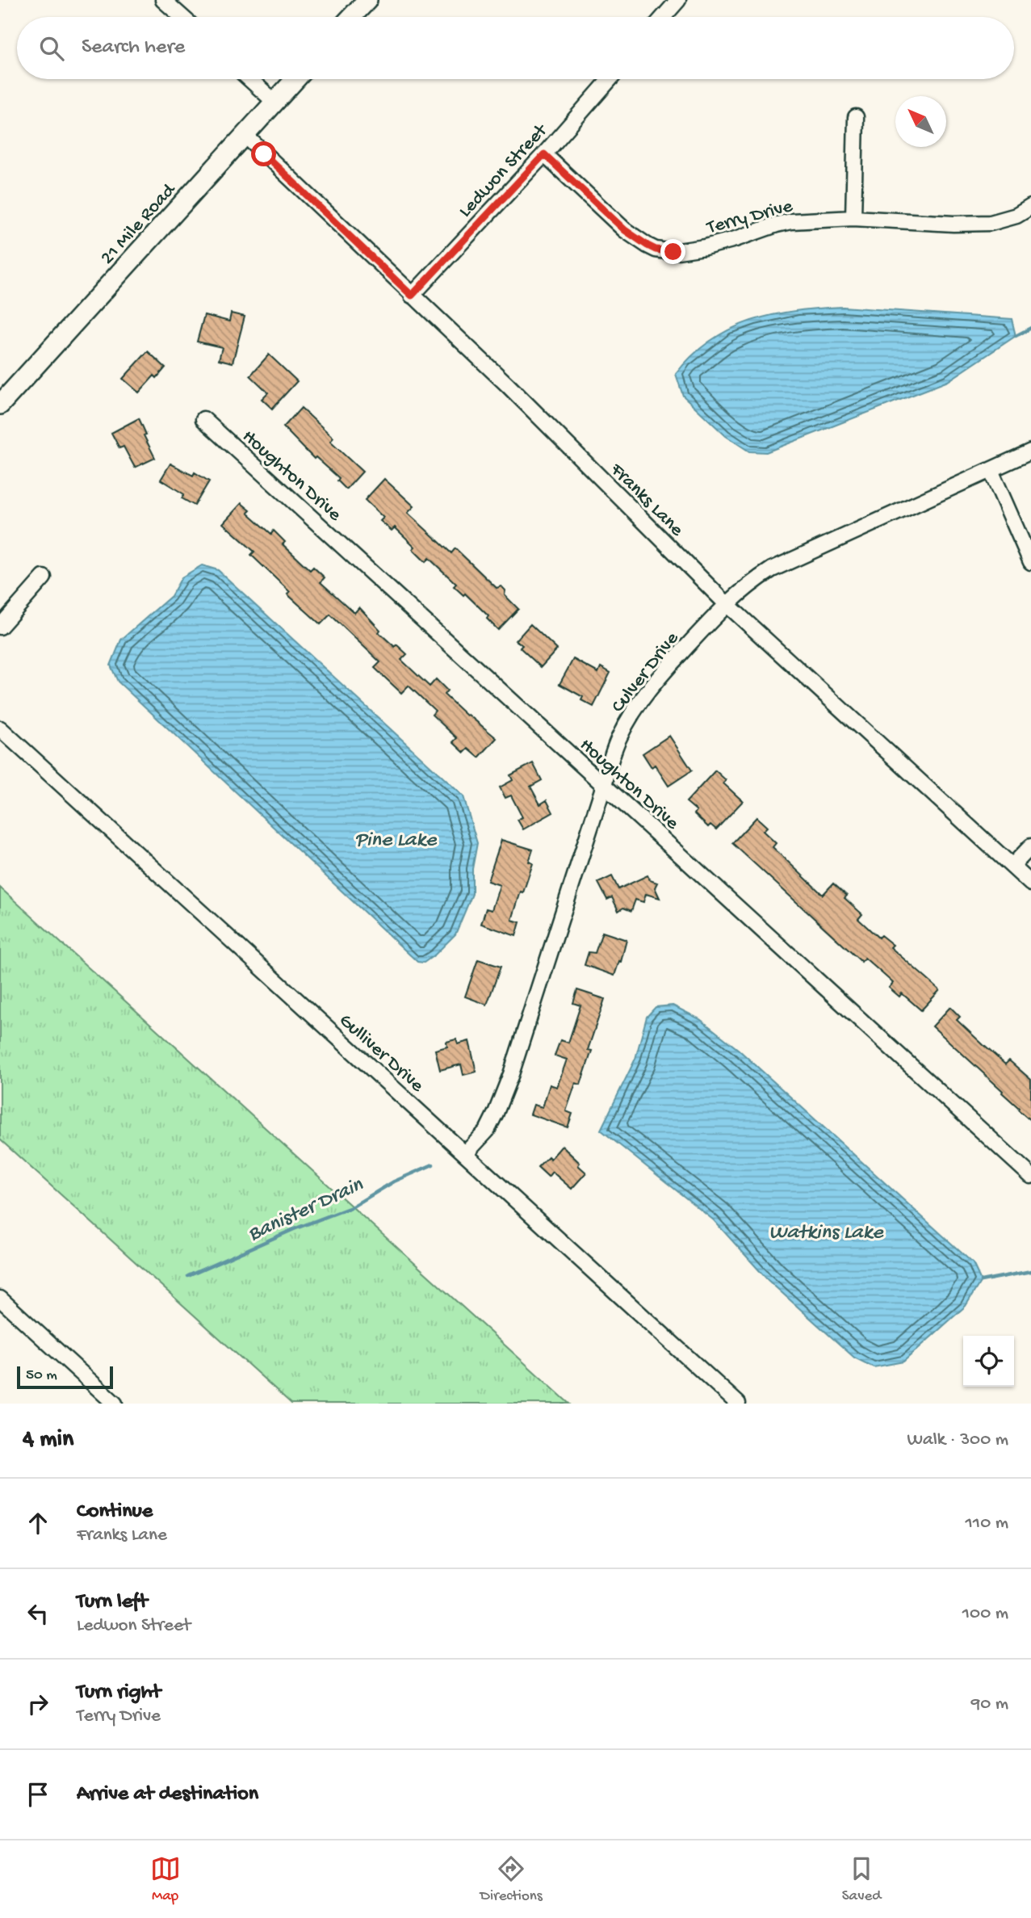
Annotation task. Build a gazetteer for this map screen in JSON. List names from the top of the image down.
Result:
{
  "streets": {
    "street": [
      "Ledwon Street",
      "Terry Drive",
      "21 Mile Road",
      "Houghton Drive",
      "Franks Lane",
      "Culver Drive",
      "Gulliver Drive"
    ]
  },
  "crossings": [
    ["Ledwon Street", "Terry Drive"],
    ["Ledwon Street", "Franks Lane"],
    ["21 Mile Road", "Franks Lane"],
    ["Houghton Drive", "Culver Drive"],
    ["Franks Lane", "Culver Drive"],
    ["Culver Drive", "Gulliver Drive"]
  ],
  "water": ["Pine Lake", "Banister Drain", "Watkins Lake"],
  "scale_bar": "50 m",
  "north": "top left",
  "page": {
    "search": "Search here",
    "scale": "50 m",
    "heading": ["4 min", "Walk · 300 m"],
    "list": [
      ["Continue", "Franks Lane", "110 m"],
      ["Turn left", "Ledwon Street", "100 m"],
      ["Turn right", "Terry Drive", "90 m"],
      "Arrive at destination"
    ],
    "nav": ["Map", "Directions", "Saved"]
  }
}
